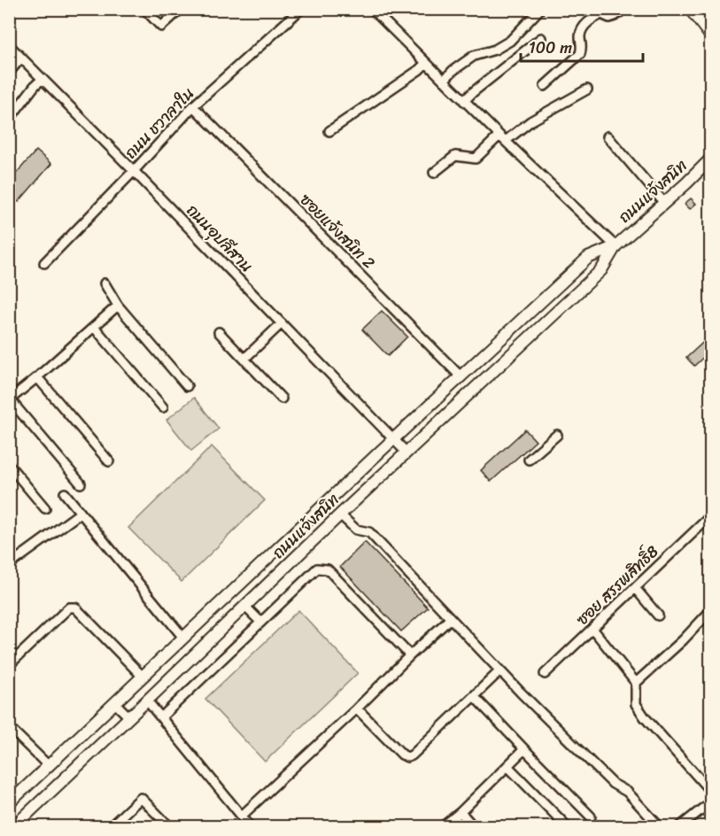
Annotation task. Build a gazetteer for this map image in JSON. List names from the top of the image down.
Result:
{
  "streets": {
    "main road": ["ถนนแจ้งสนิท"],
    "street": [
      "ถนน ชวาลาใน",
      "ซอยแจ้งสนิท 2",
      "ถนนอุปลีสาน",
      "ซอย สรรพสิทธิ์8"
    ]
  },
  "crossings": [
    ["ถนน ชวาลาใน", "ซอยแจ้งสนิท 2"],
    ["ถนน ชวาลาใน", "ถนนอุปลีสาน"],
    ["ถนนแจ้งสนิท", "ซอยแจ้งสนิท 2"],
    ["ถนนแจ้งสนิท", "ถนนอุปลีสาน"]
  ],
  "scale_bar": "100 m"
}
